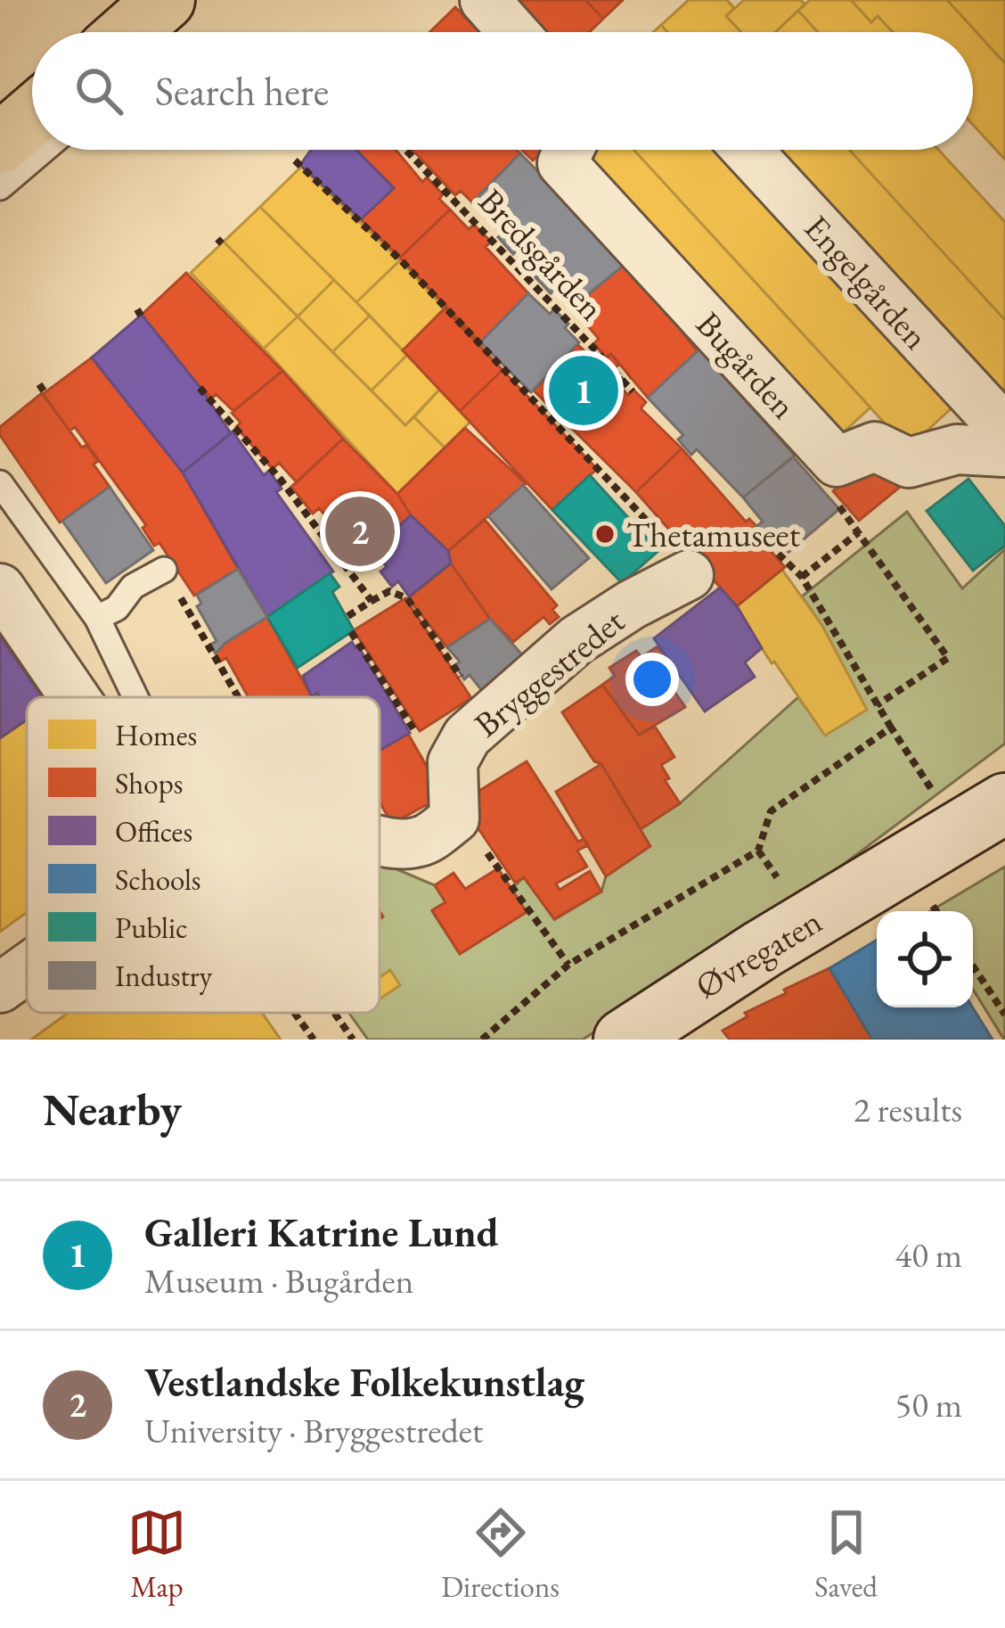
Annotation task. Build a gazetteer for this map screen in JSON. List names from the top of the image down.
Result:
{
  "streets": {
    "main road": ["Øvregaten"],
    "street": ["Engelgården", "Bugården", "Bryggestredet"],
    "path": ["Bredsgården"]
  },
  "places": ["Thetamuseet"],
  "legend": [
    "Homes",
    "Shops",
    "Offices",
    "Schools",
    "Public",
    "Industry"
  ],
  "page": {
    "search": "Search here",
    "pins": ["1", "2"],
    "heading": ["Nearby", "2 results"],
    "list": [
      {
        "mark": "1",
        "name": "Galleri Katrine Lund",
        "note": "Museum · Bugården",
        "value": "40 m"
      },
      {
        "mark": "2",
        "name": "Vestlandske Folkekunstlag",
        "note": "University · Bryggestredet",
        "value": "50 m"
      }
    ],
    "nav": ["Map", "Directions", "Saved"]
  }
}
